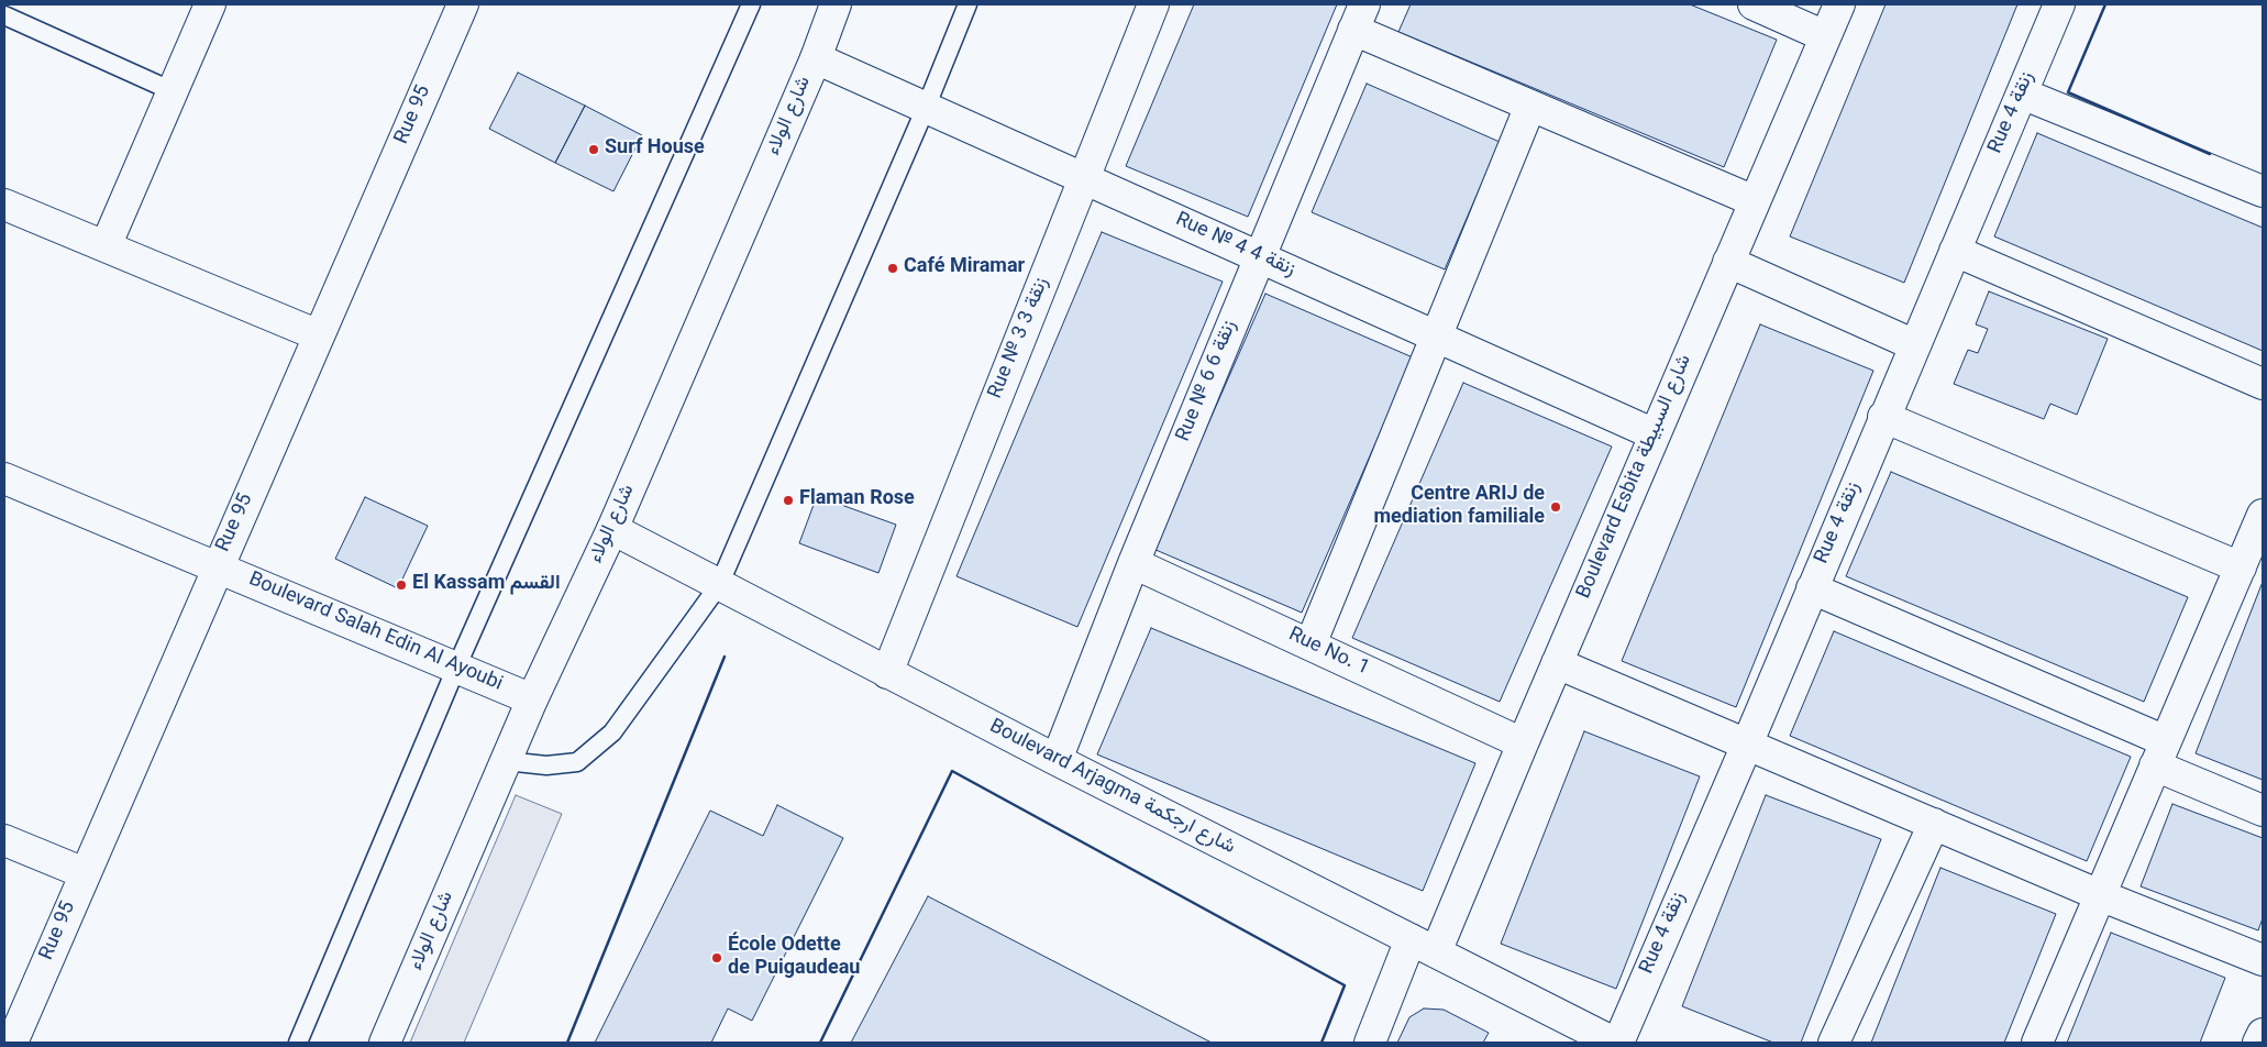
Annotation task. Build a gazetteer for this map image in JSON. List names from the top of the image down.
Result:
{
  "streets": {
    "street": [
      "Rue 4 زنقة",
      "Rue 95",
      "شارع الولاء",
      "Rue № 4 زنقة 4",
      "Rue № 3 زنقة 3",
      "Rue № 6 زنقة 6",
      "Boulevard Esbita شارع السبيطة",
      "Boulevard Salah Edin Al Ayoubi",
      "Rue No. 1",
      "Boulevard Arjagma شارع ارجكمة"
    ]
  },
  "crossings": [
    ["Rue 4 زنقة", "Boulevard Arjagma شارع ارجكمة"],
    ["Rue 95", "Boulevard Salah Edin Al Ayoubi"],
    ["شارع الولاء", "Rue № 4 زنقة 4"],
    ["شارع الولاء", "Boulevard Salah Edin Al Ayoubi"],
    ["شارع الولاء", "Boulevard Arjagma شارع ارجكمة"],
    ["Rue № 4 زنقة 4", "Rue № 3 زنقة 3"],
    ["Rue № 4 زنقة 4", "Rue № 6 زنقة 6"],
    ["Rue № 4 زنقة 4", "Boulevard Esbita شارع السبيطة"],
    ["Rue № 3 زنقة 3", "Boulevard Arjagma شارع ارجكمة"],
    ["Rue № 6 زنقة 6", "Rue No. 1"],
    ["Rue № 6 زنقة 6", "Boulevard Arjagma شارع ارجكمة"],
    ["Boulevard Esbita شارع السبيطة", "Rue No. 1"],
    ["Boulevard Esbita شارع السبيطة", "Boulevard Arjagma شارع ارجكمة"]
  ],
  "places": [
    "Surf House",
    "Café Miramar",
    "Flaman Rose",
    "Centre ARIJ de mediation familiale",
    "El Kassam القسم",
    "École Odette de Puigaudeau"
  ]
}
